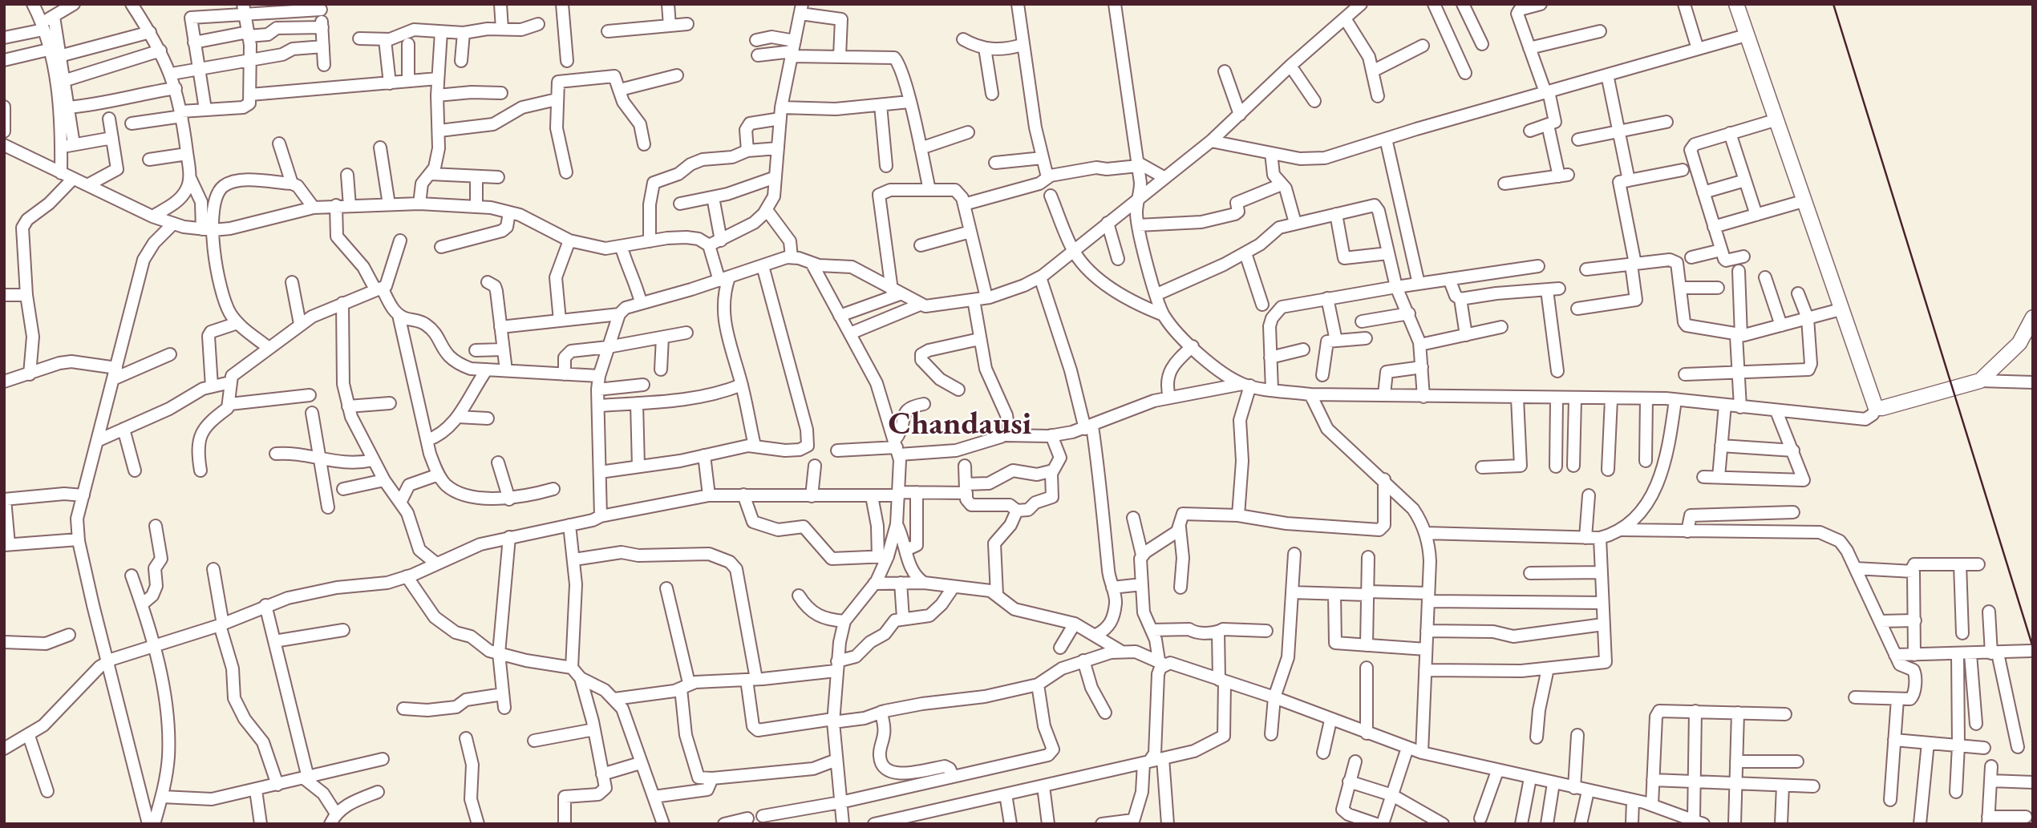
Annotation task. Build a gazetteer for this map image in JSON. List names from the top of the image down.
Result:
{
  "districts": ["Chandausi"]
}
